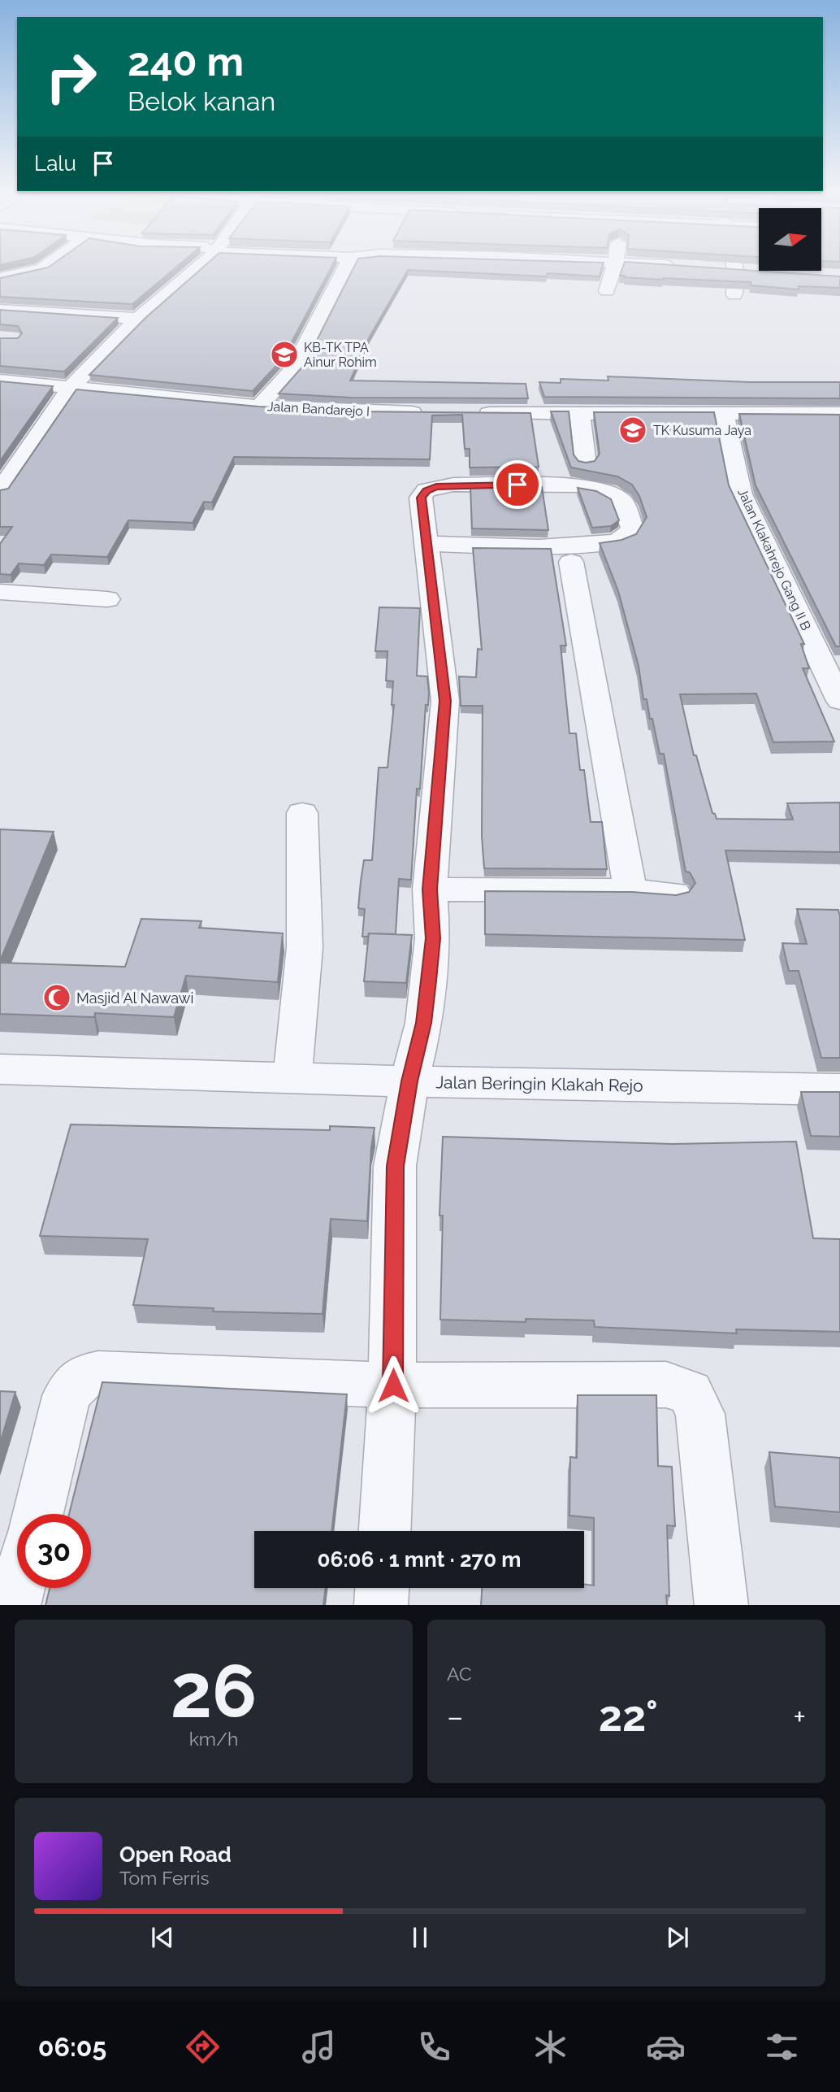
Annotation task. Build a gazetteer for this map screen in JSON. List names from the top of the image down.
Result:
{
  "streets": {
    "street": ["Jalan Bandarejo I", "Jalan Klakahrejo Gang II B", "Jalan Beringin Klakah Rejo"]
  },
  "places": {
    "school or university": ["KB-TK TPA Ainur Rohim", "TK Kusuma Jaya"],
    "mosque": ["Masjid Al Nawawi"]
  },
  "north": "right",
  "page": {
    "turn": ["240 m", "Belok kanan"],
    "then": "Lalu",
    "limit": "30",
    "trip": "06:06 · 1 mnt · 270 m",
    "tile": [
      ["26", "km/h"],
      "AC"
    ],
    "heat": ["−", "22°", "+"],
    "song": ["Open Road", "Tom Ferris"],
    "tabs": "06:05"
  }
}
